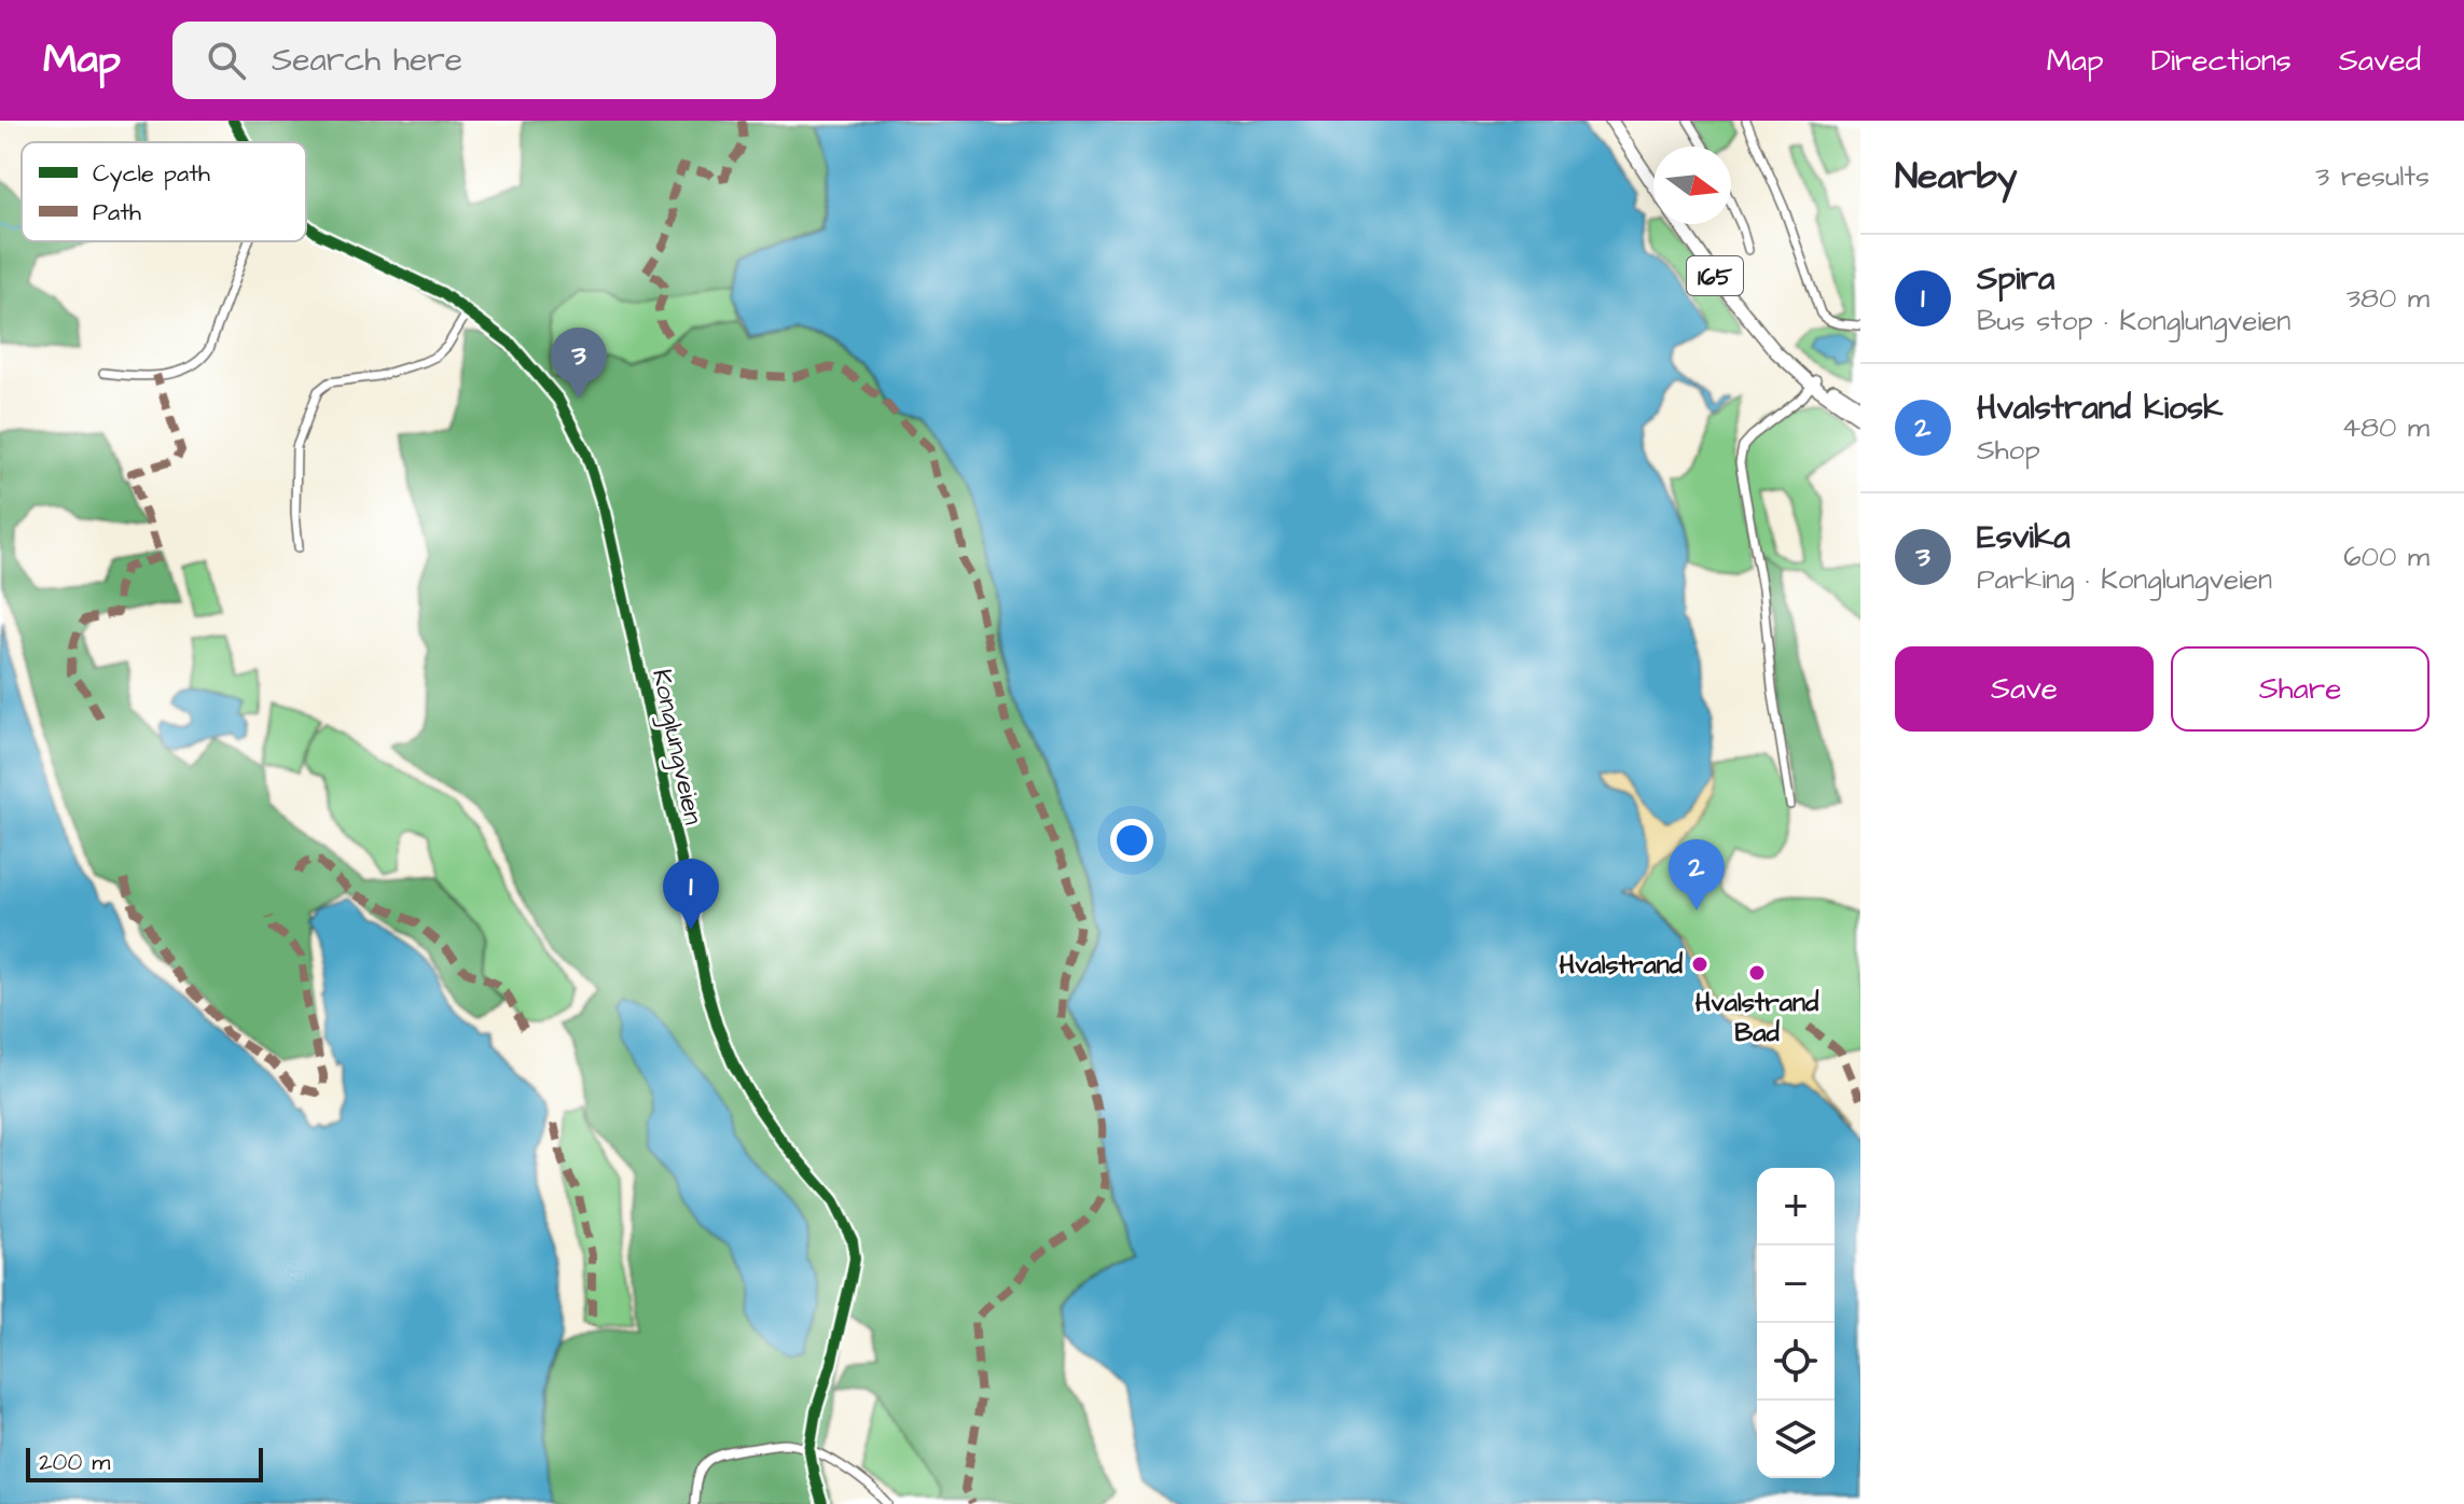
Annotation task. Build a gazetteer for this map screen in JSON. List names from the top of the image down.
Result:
{
  "streets": {
    "main road": ["165"],
    "street": ["Konglungveien"]
  },
  "places": ["Hvalstrand", "Hvalstrand Bad"],
  "legend": ["Cycle path", "Path"],
  "scale_bar": "200 m",
  "north": "right",
  "page": {
    "header": "Map",
    "search": "Search here",
    "nav": ["Map", "Directions", "Saved"],
    "heading": ["Nearby", "3 results"],
    "list": [
      {
        "mark": "1",
        "name": "Spira",
        "note": "Bus stop · Konglungveien",
        "value": "380 m"
      },
      {
        "mark": "2",
        "name": "Hvalstrand kiosk",
        "note": "Shop",
        "value": "480 m"
      },
      {
        "mark": "3",
        "name": "Esvika",
        "note": "Parking · Konglungveien",
        "value": "600 m"
      }
    ],
    "pins": ["3", "2", "1"],
    "buttons": ["Save", "Share"],
    "map_buttons": ["+", "−"],
    "scale": "200 m"
  }
}
